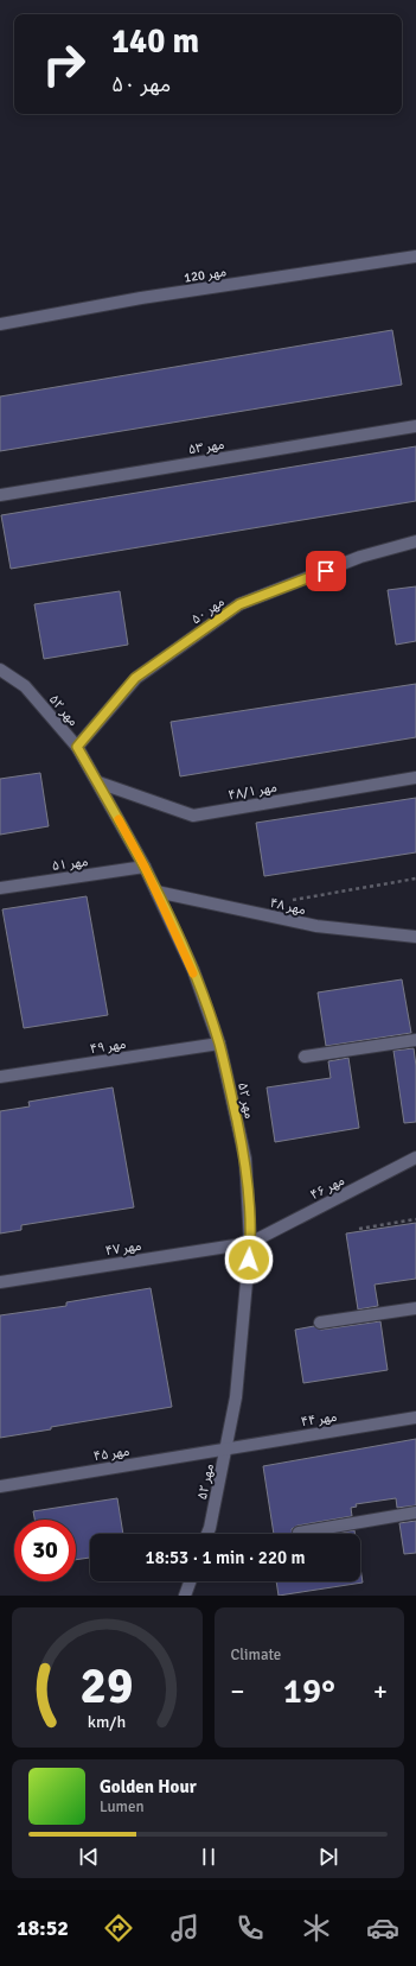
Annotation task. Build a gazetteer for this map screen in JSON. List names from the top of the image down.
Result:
{
  "streets": {
    "street": [
      "مهر 120",
      "مهر ۵۳",
      "مهر ۵۰",
      "مهر ۵۲",
      "مهر ۴۸/۱",
      "مهر ۵۱",
      "مهر ۴۸",
      "مهر ۴۹",
      "مهر ۴۶",
      "مهر ۴۷",
      "مهر ۴۴",
      "مهر ۴۵"
    ]
  },
  "crossings": [
    ["مهر ۵۰", "مهر ۵۲"],
    ["مهر ۵۲", "مهر ۴۸/۱"],
    ["مهر ۵۲", "مهر ۵۱"],
    ["مهر ۵۲", "مهر ۴۸"],
    ["مهر ۵۲", "مهر ۴۹"],
    ["مهر ۵۲", "مهر ۴۶"],
    ["مهر ۵۲", "مهر ۴۷"],
    ["مهر ۵۲", "مهر ۴۴"],
    ["مهر ۵۲", "مهر ۴۵"],
    ["مهر ۴۶", "مهر ۴۷"],
    ["مهر ۴۴", "مهر ۴۵"]
  ],
  "page": {
    "turn": ["140 m", "مهر ۵۰"],
    "limit": "30",
    "trip": "18:53 · 1 min · 220 m",
    "tile": "Climate",
    "heat": ["−", "19°", "+"],
    "song": ["Golden Hour", "Lumen"],
    "tabs": "18:52",
    "gauge": ["29", "km/h"]
  }
}
